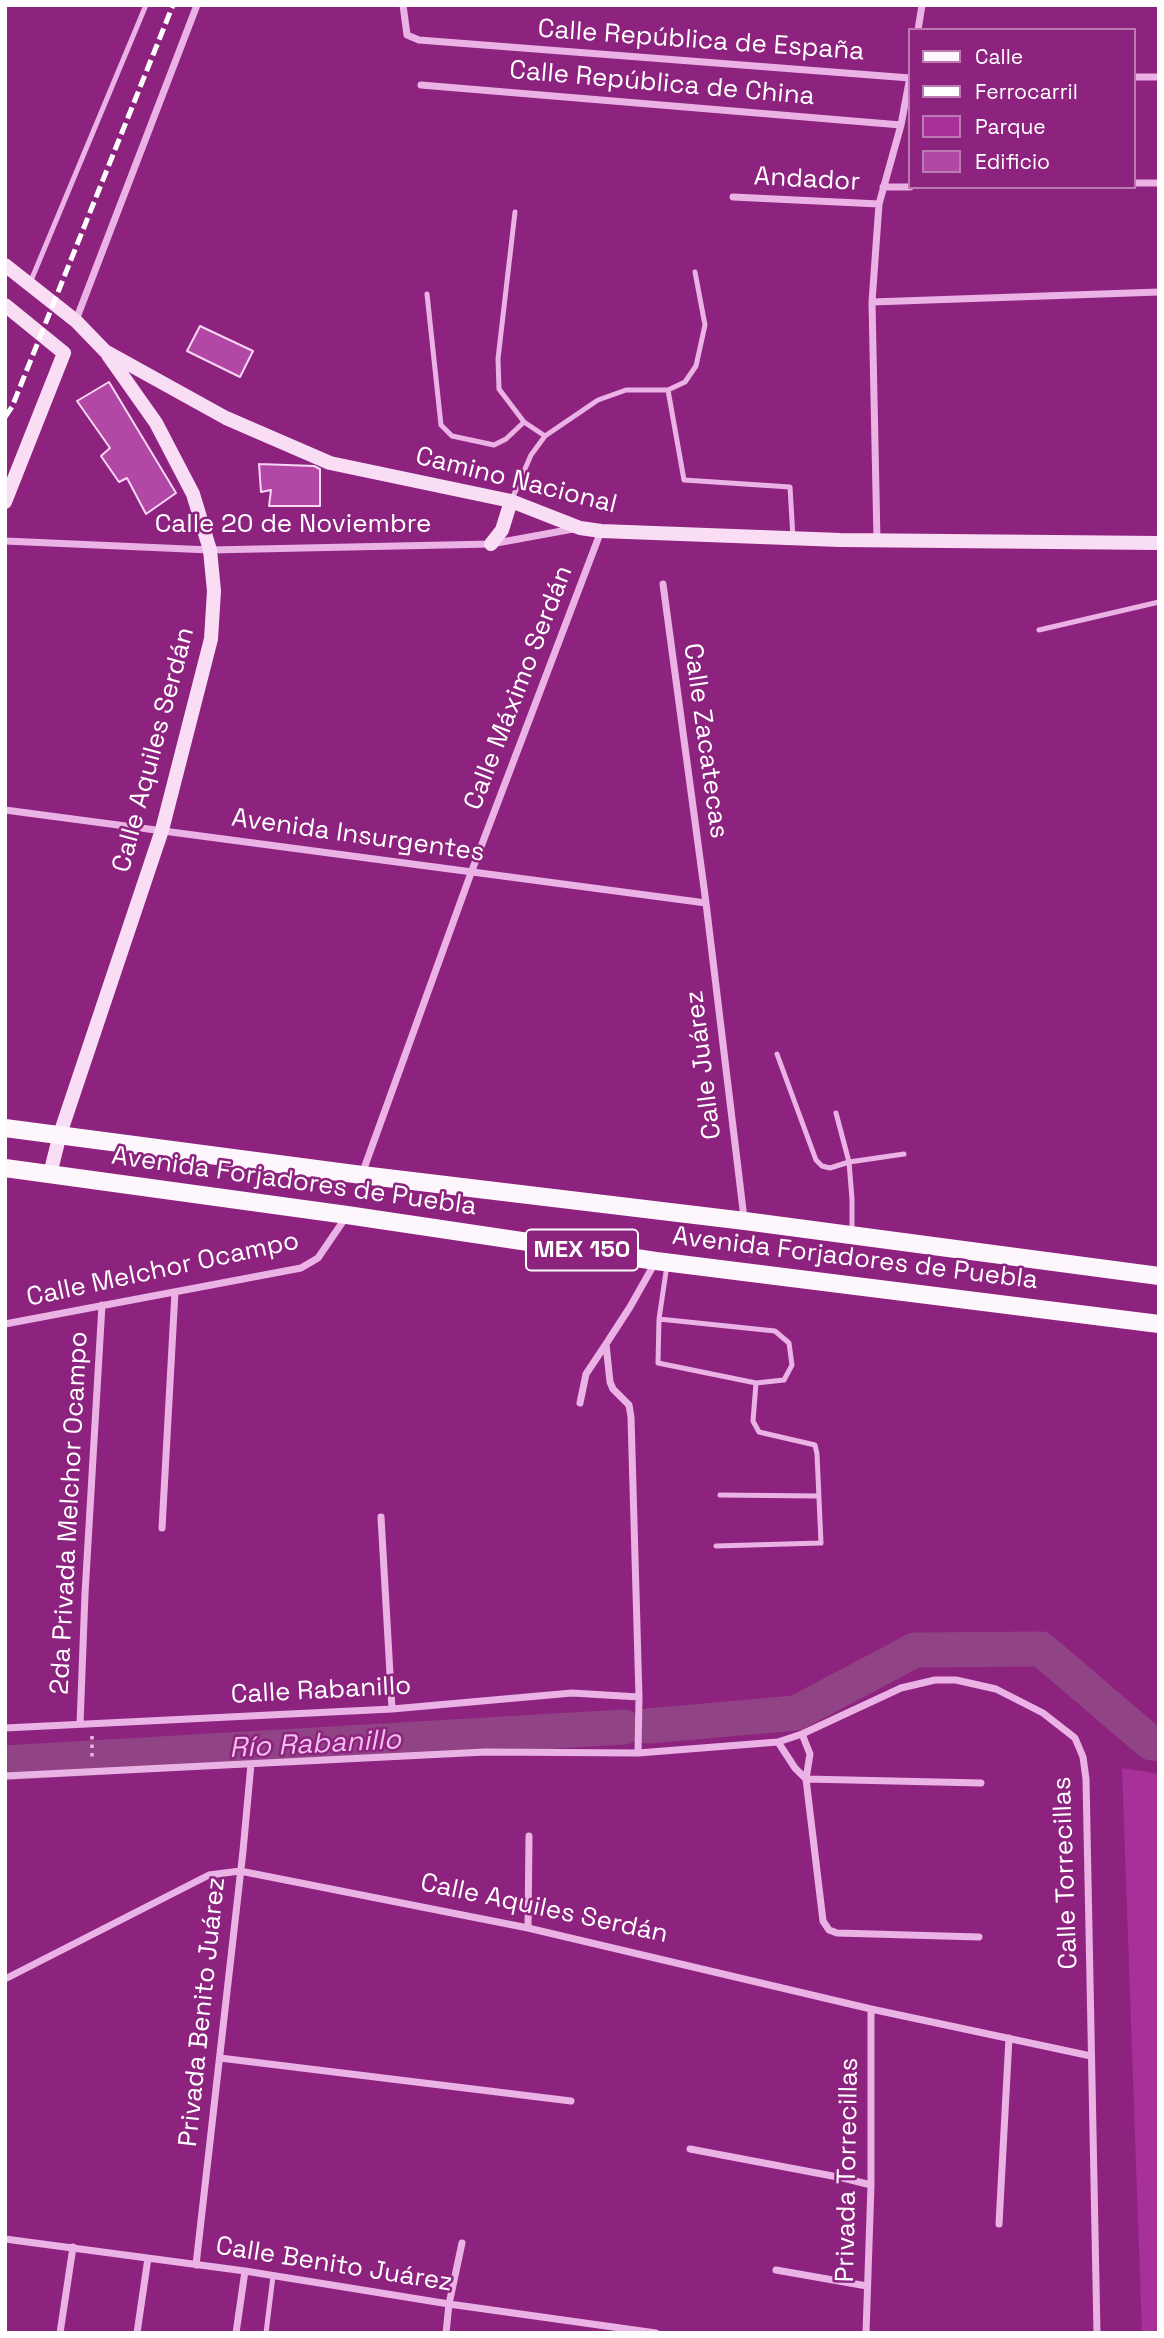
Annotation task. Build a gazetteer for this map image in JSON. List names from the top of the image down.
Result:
{
  "streets": {
    "main road": [
      "Camino Nacional",
      "Calle Aquiles Serdán",
      "Avenida Forjadores de Puebla",
      "MEX 150"
    ],
    "street": [
      "Calle República de España",
      "Calle República de China",
      "Andador",
      "Calle 20 de Noviembre",
      "Calle Máximo Serdán",
      "Calle Zacatecas",
      "Avenida Insurgentes",
      "Calle Juárez",
      "Calle Melchor Ocampo",
      "2da Privada Melchor Ocampo",
      "Calle Rabanillo",
      "Calle Torrecillas",
      "Privada Benito Juárez",
      "Privada Torrecillas",
      "Calle Benito Juárez"
    ]
  },
  "crossings": [
    ["Camino Nacional", "Calle 20 de Noviembre"],
    ["Camino Nacional", "Calle Máximo Serdán"],
    ["Camino Nacional", "Calle Aquiles Serdán"],
    ["Calle 20 de Noviembre", "Calle Aquiles Serdán"],
    ["Calle Máximo Serdán", "Avenida Insurgentes"],
    ["Calle Máximo Serdán", "Avenida Forjadores de Puebla"],
    ["Calle Zacatecas", "Avenida Insurgentes"],
    ["Calle Zacatecas", "Calle Juárez"],
    ["Calle Aquiles Serdán", "Avenida Insurgentes"],
    ["Calle Aquiles Serdán", "Avenida Forjadores de Puebla"],
    ["Calle Aquiles Serdán", "Calle Torrecillas"],
    ["Calle Aquiles Serdán", "Privada Benito Juárez"],
    ["Calle Aquiles Serdán", "Privada Torrecillas"],
    ["Avenida Insurgentes", "Calle Juárez"],
    ["Calle Juárez", "Avenida Forjadores de Puebla"],
    ["Avenida Forjadores de Puebla", "Calle Melchor Ocampo"],
    ["Calle Melchor Ocampo", "2da Privada Melchor Ocampo"],
    ["2da Privada Melchor Ocampo", "Calle Rabanillo"],
    ["Calle Torrecillas", "Privada Benito Juárez"],
    ["Privada Benito Juárez", "Calle Benito Juárez"]
  ],
  "water": ["Río Rabanillo"],
  "legend": [
    "Calle",
    "Ferrocarril",
    "Parque",
    "Edificio"
  ]
}
